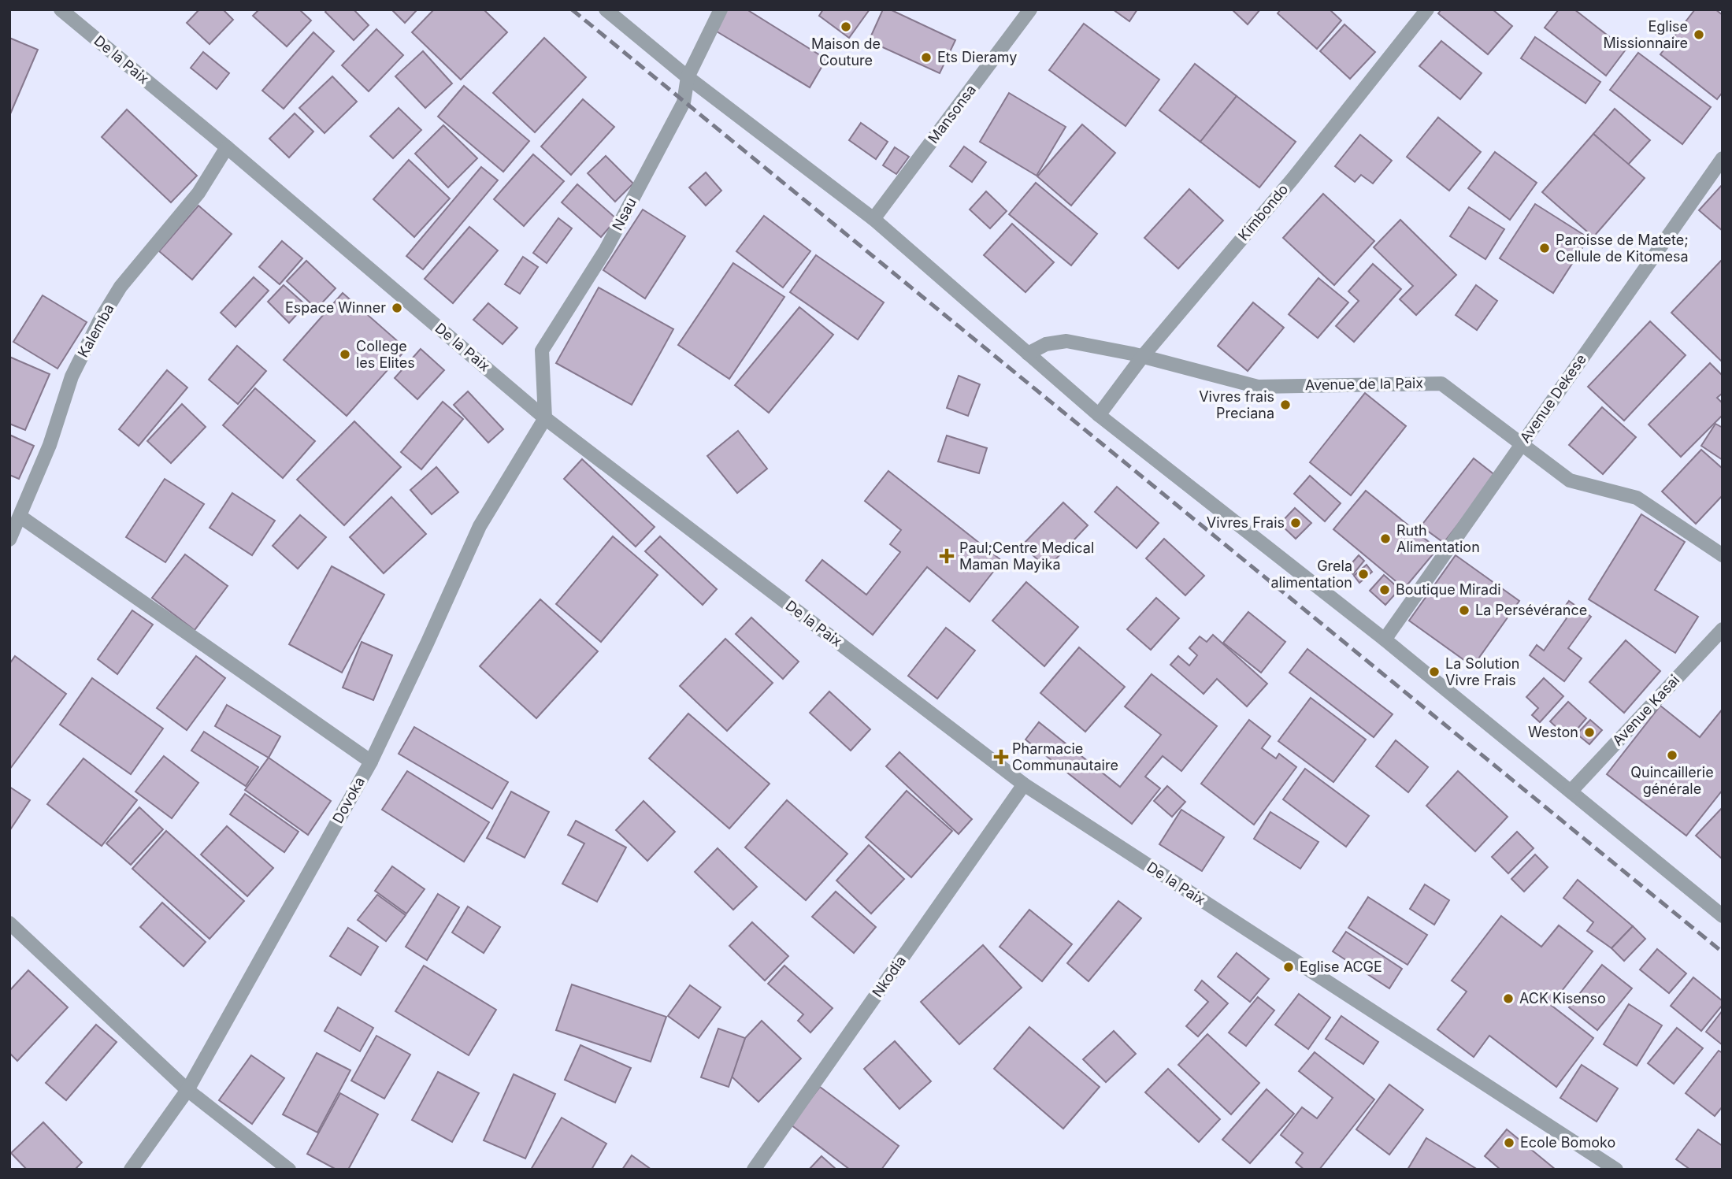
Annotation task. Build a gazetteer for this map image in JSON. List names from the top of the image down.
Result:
{
  "streets": {
    "street": [
      "De la Paix",
      "Mansonsa",
      "Kimbondo",
      "Nsau",
      "Kalemba",
      "Avenue de la Paix",
      "Avenue Dekese",
      "Avenue Kasai",
      "Dovoka",
      "Nkodia"
    ]
  },
  "crossings": [
    ["De la Paix", "Nsau"],
    ["De la Paix", "Kalemba"],
    ["De la Paix", "Dovoka"],
    ["De la Paix", "Nkodia"],
    ["Kimbondo", "Avenue de la Paix"],
    ["Nsau", "Dovoka"],
    ["Avenue de la Paix", "Avenue Dekese"]
  ],
  "places": {
    "other": [
      "Maison de Couture",
      "Eglise Missionnaire",
      "Ets Dieramy",
      "Paroisse de Matete; Cellule de Kitomesa",
      "Espace Winner",
      "College les Elites",
      "Vivres frais Preciana",
      "Vivres Frais",
      "Ruth Alimentation",
      "Grela alimentation",
      "Boutique Miradi",
      "La Persévérance",
      "La Solution Vivre Frais",
      "Weston",
      "Quincaillerie générale",
      "Eglise ACGE",
      "ACK Kisenso",
      "Ecole Bomoko"
    ],
    "health": ["Paul;Centre Medical Maman Mayika", "Pharmacie Communautaire"]
  }
}
